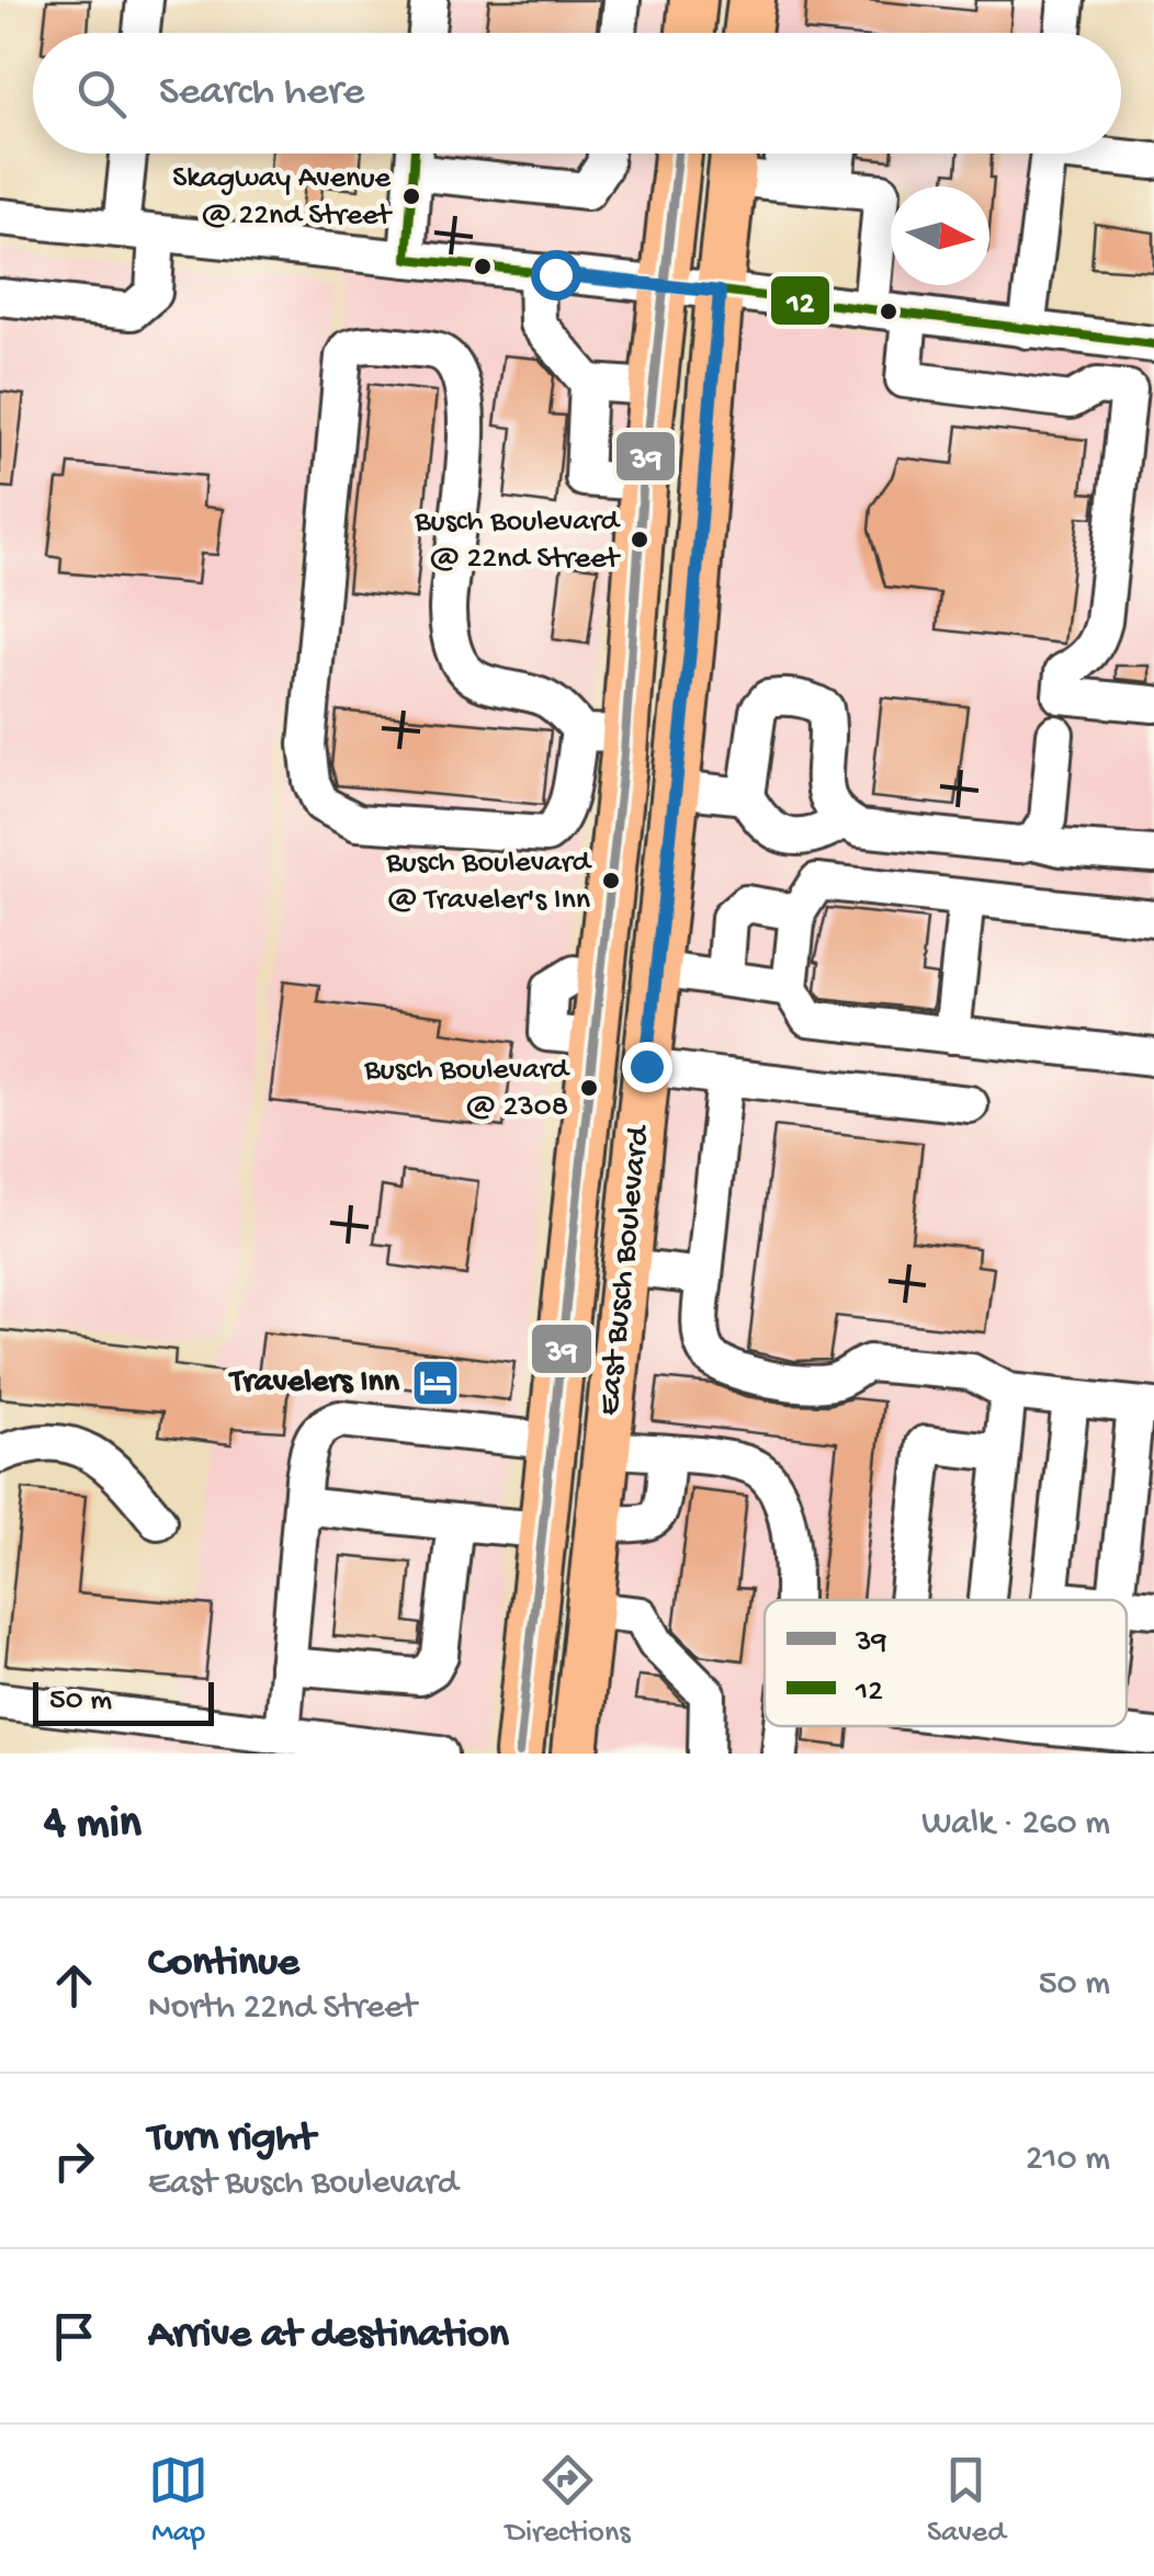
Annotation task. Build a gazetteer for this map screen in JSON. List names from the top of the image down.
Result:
{
  "streets": {
    "main road": ["East Busch Boulevard"]
  },
  "places": {
    "other": [
      "Skagway Avenue @ 22nd Street",
      "Busch Boulevard @ 22nd Street",
      "Busch Boulevard @ Traveler's Inn",
      "Busch Boulevard @ 2308"
    ],
    "hotel": ["Travelers Inn"]
  },
  "lines": ["transit line 39", "transit line 12"],
  "legend": ["39", "12"],
  "scale_bar": "50 m",
  "north": "right",
  "page": {
    "search": "Search here",
    "scale": "50 m",
    "heading": ["4 min", "Walk · 260 m"],
    "list": [
      ["Continue", "North 22nd Street", "50 m"],
      ["Turn right", "East Busch Boulevard", "210 m"],
      "Arrive at destination"
    ],
    "nav": ["Map", "Directions", "Saved"]
  }
}
